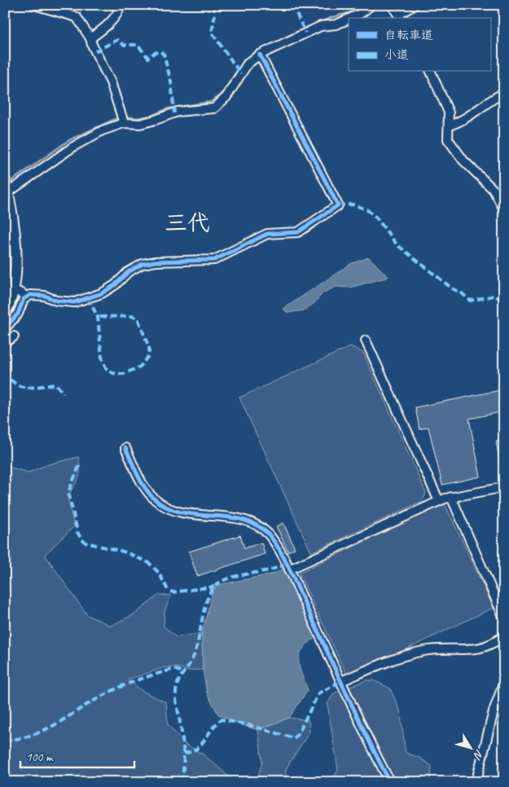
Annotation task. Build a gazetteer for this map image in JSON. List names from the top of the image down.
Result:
{
  "districts": ["三代"],
  "legend": ["自転車道", "小道"],
  "scale_bar": "100 m",
  "north": "bottom right"
}
